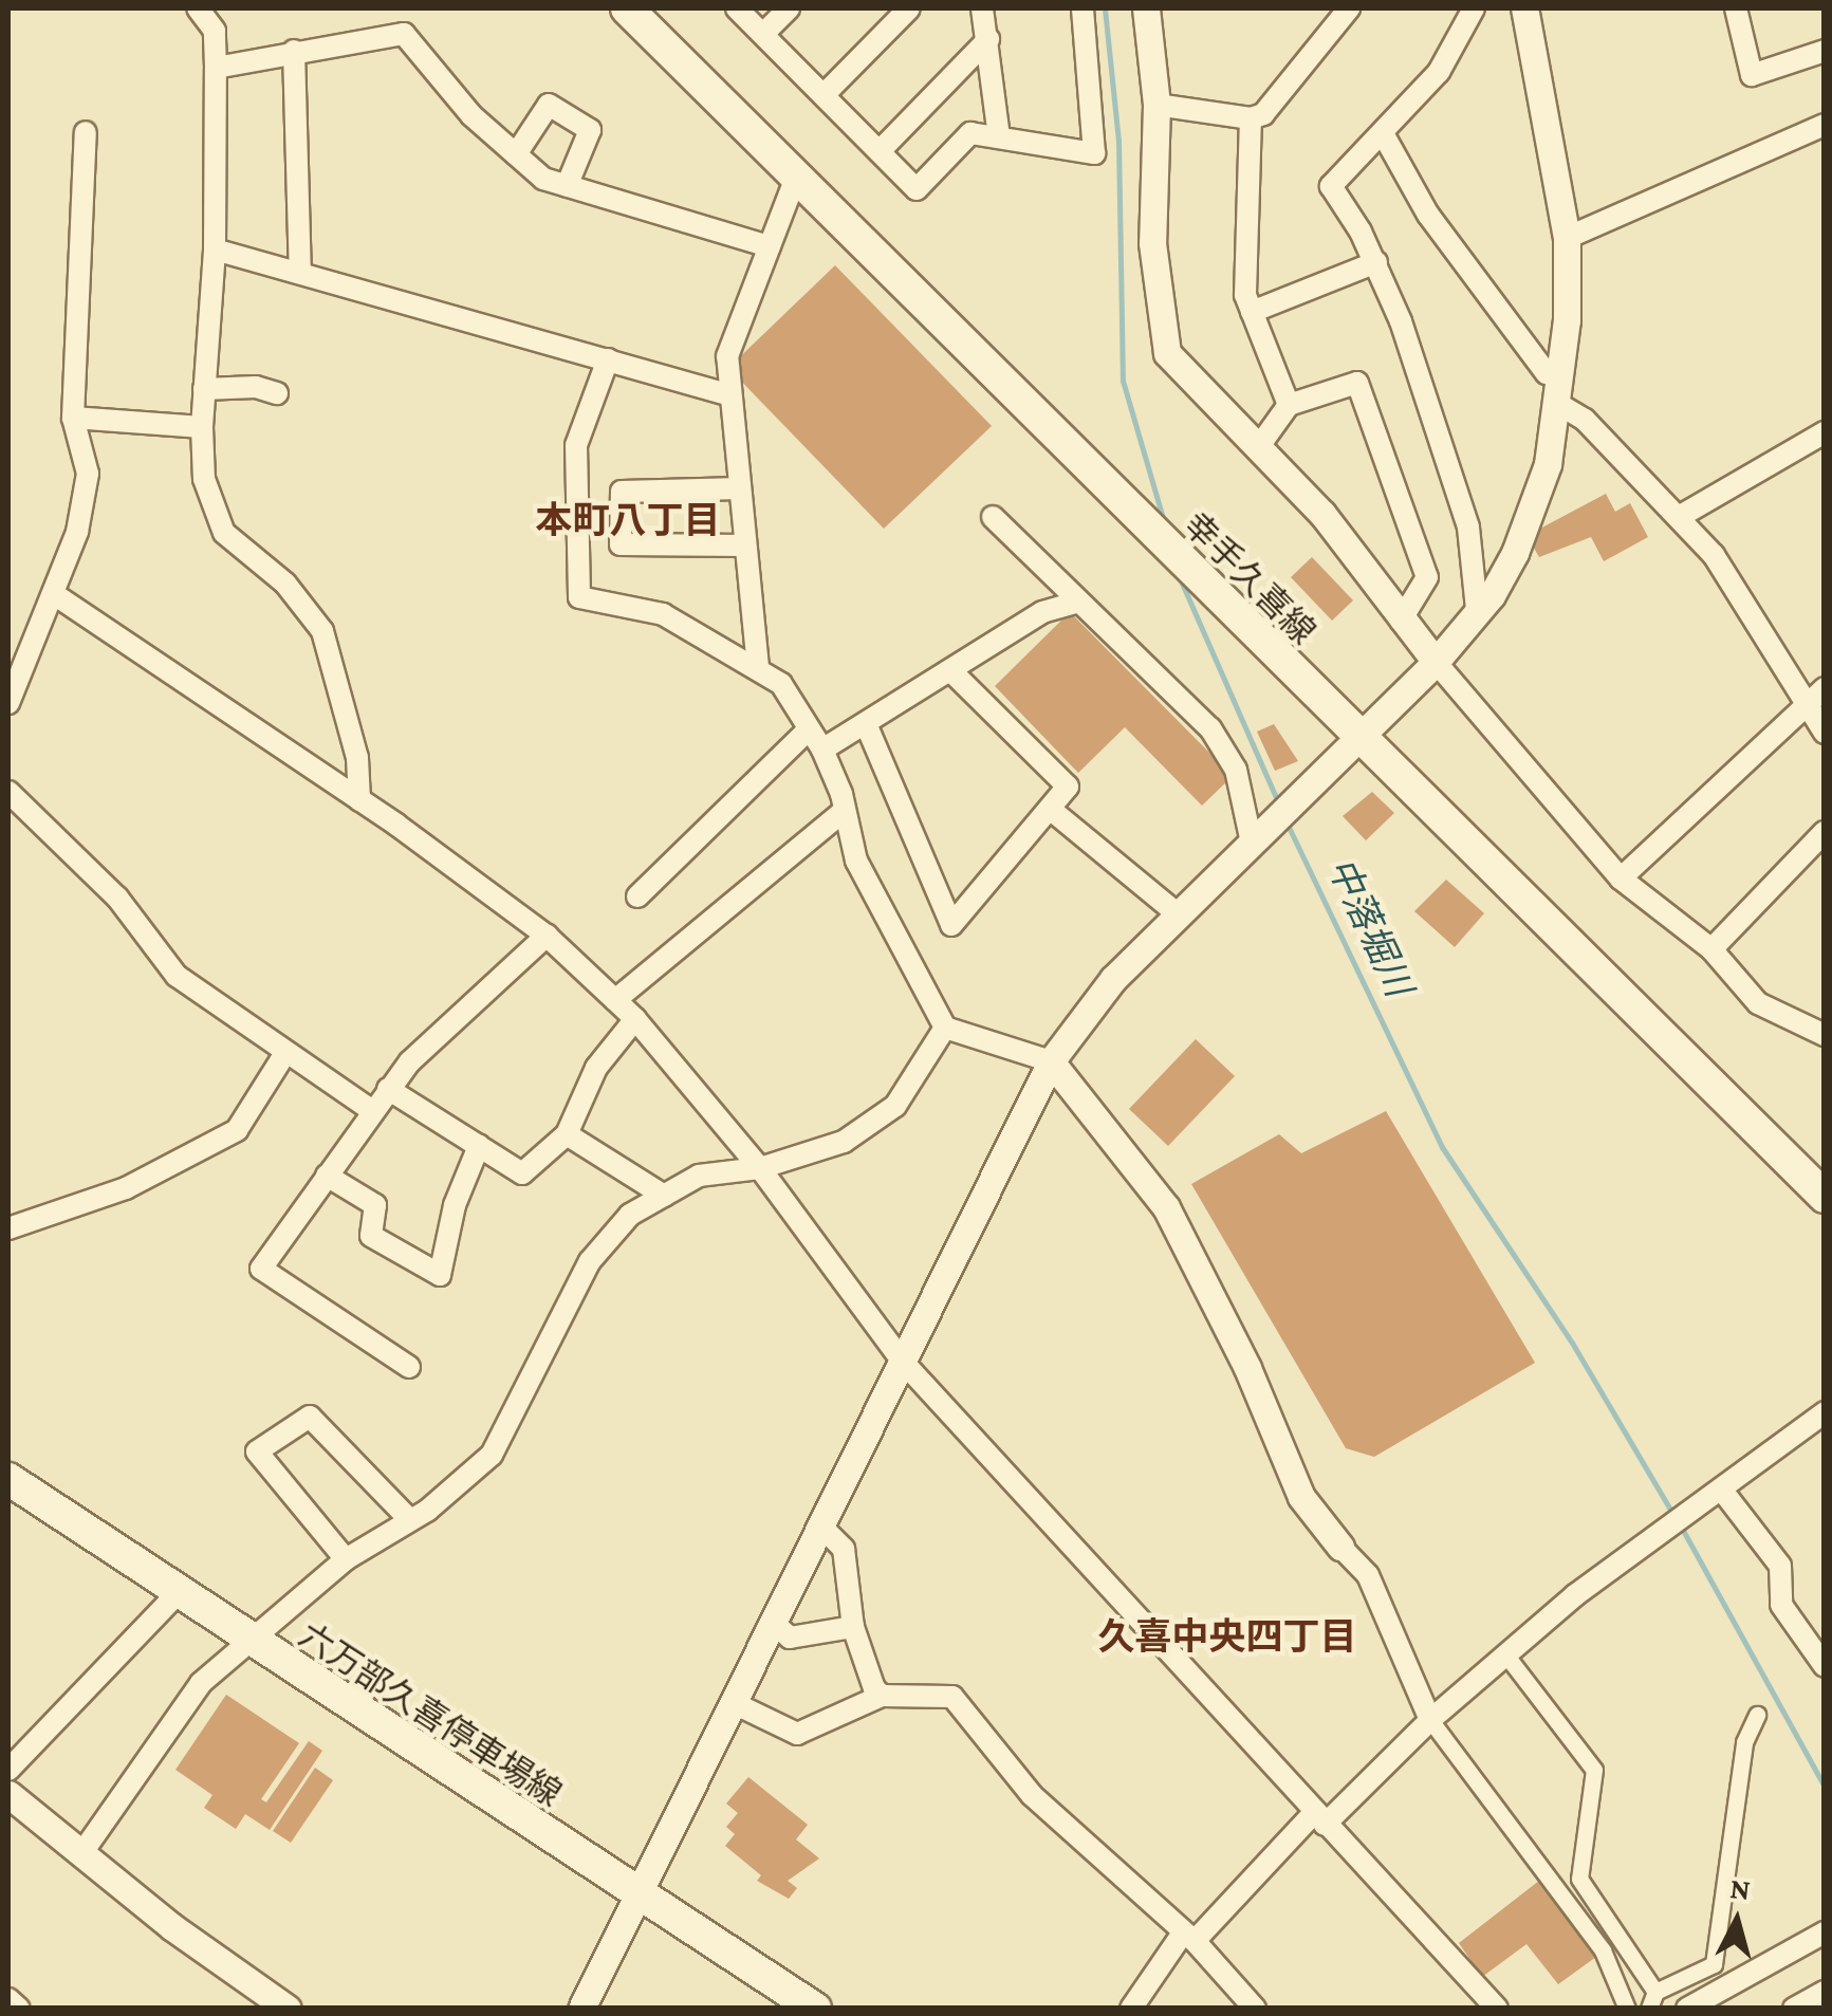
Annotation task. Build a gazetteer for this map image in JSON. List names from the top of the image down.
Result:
{
  "streets": {
    "main road": ["幸手久喜線", "六万部久喜停車場線"]
  },
  "districts": ["本町八丁目", "久喜中央四丁目"],
  "water": ["中落堀川"],
  "north": "top"
}
